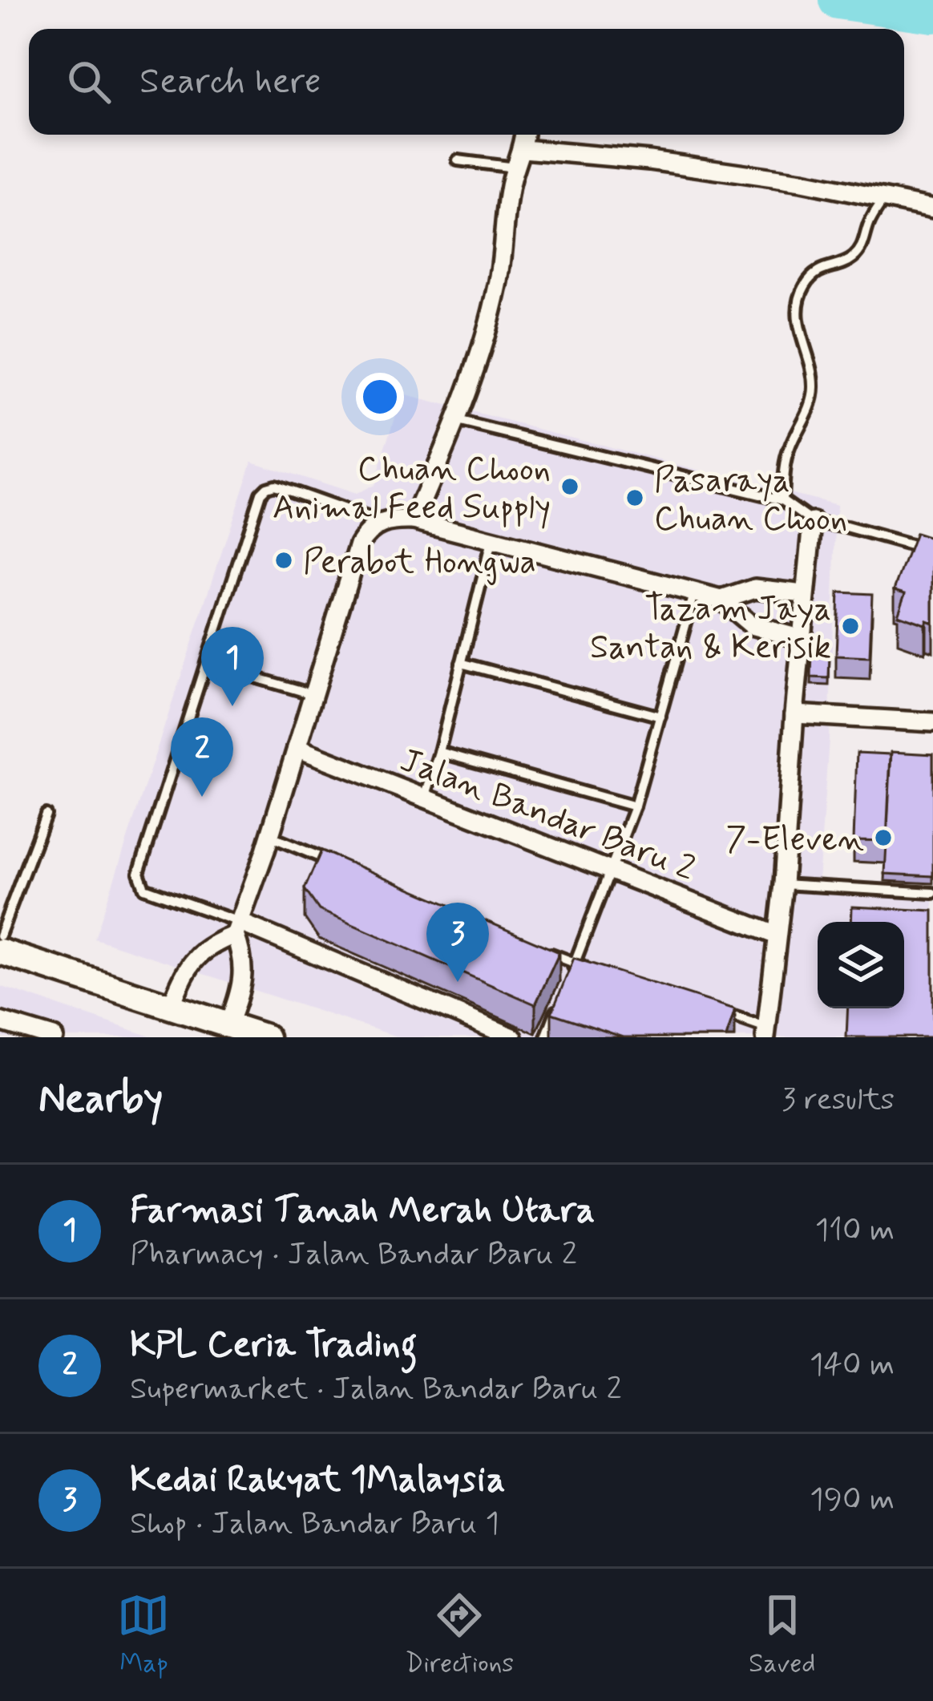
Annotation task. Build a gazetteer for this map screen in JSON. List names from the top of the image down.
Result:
{
  "streets": {
    "street": ["Jalan Bandar Baru 2"]
  },
  "places": [
    "Chuan Choon Animal Feed Supply",
    "Pasaraya Chuan Choon",
    "Perabot Hongwa",
    "Tazam Jaya Santan & Kerisik",
    "7-Eleven"
  ],
  "page": {
    "search": "Search here",
    "pins": ["1", "2", "3"],
    "heading": ["Nearby", "3 results"],
    "list": [
      {
        "mark": "1",
        "name": "Farmasi Tanah Merah Utara",
        "note": "Pharmacy · Jalan Bandar Baru 2",
        "value": "110 m"
      },
      {
        "mark": "2",
        "name": "KPL Ceria Trading",
        "note": "Supermarket · Jalan Bandar Baru 2",
        "value": "140 m"
      },
      {
        "mark": "3",
        "name": "Kedai Rakyat 1Malaysia",
        "note": "Shop · Jalan Bandar Baru 1",
        "value": "190 m"
      }
    ],
    "nav": ["Map", "Directions", "Saved"]
  }
}
